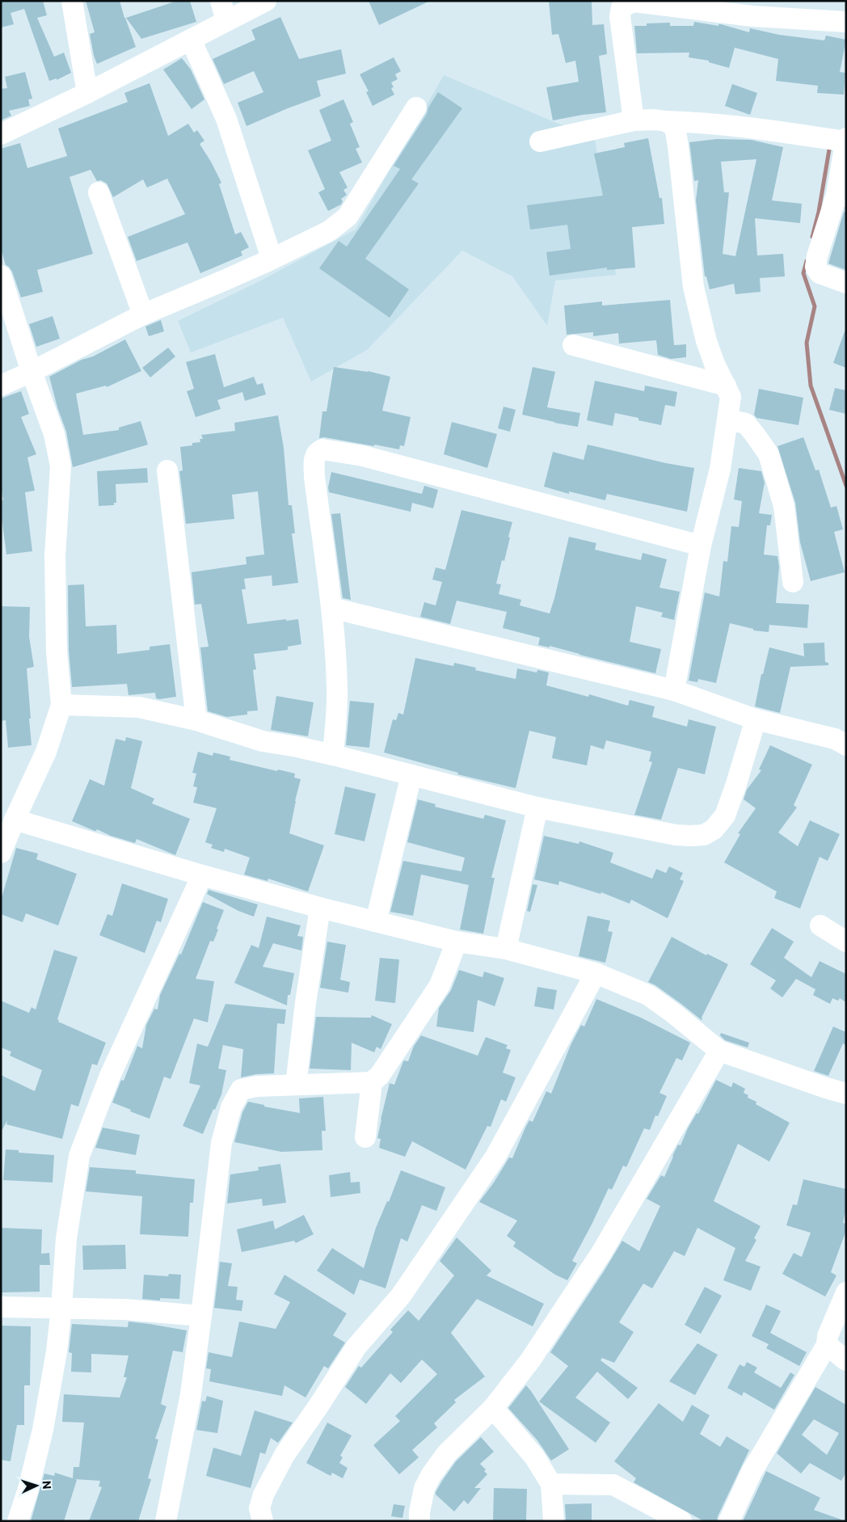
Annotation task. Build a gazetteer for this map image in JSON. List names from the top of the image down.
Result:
{
  "north": "right"
}
